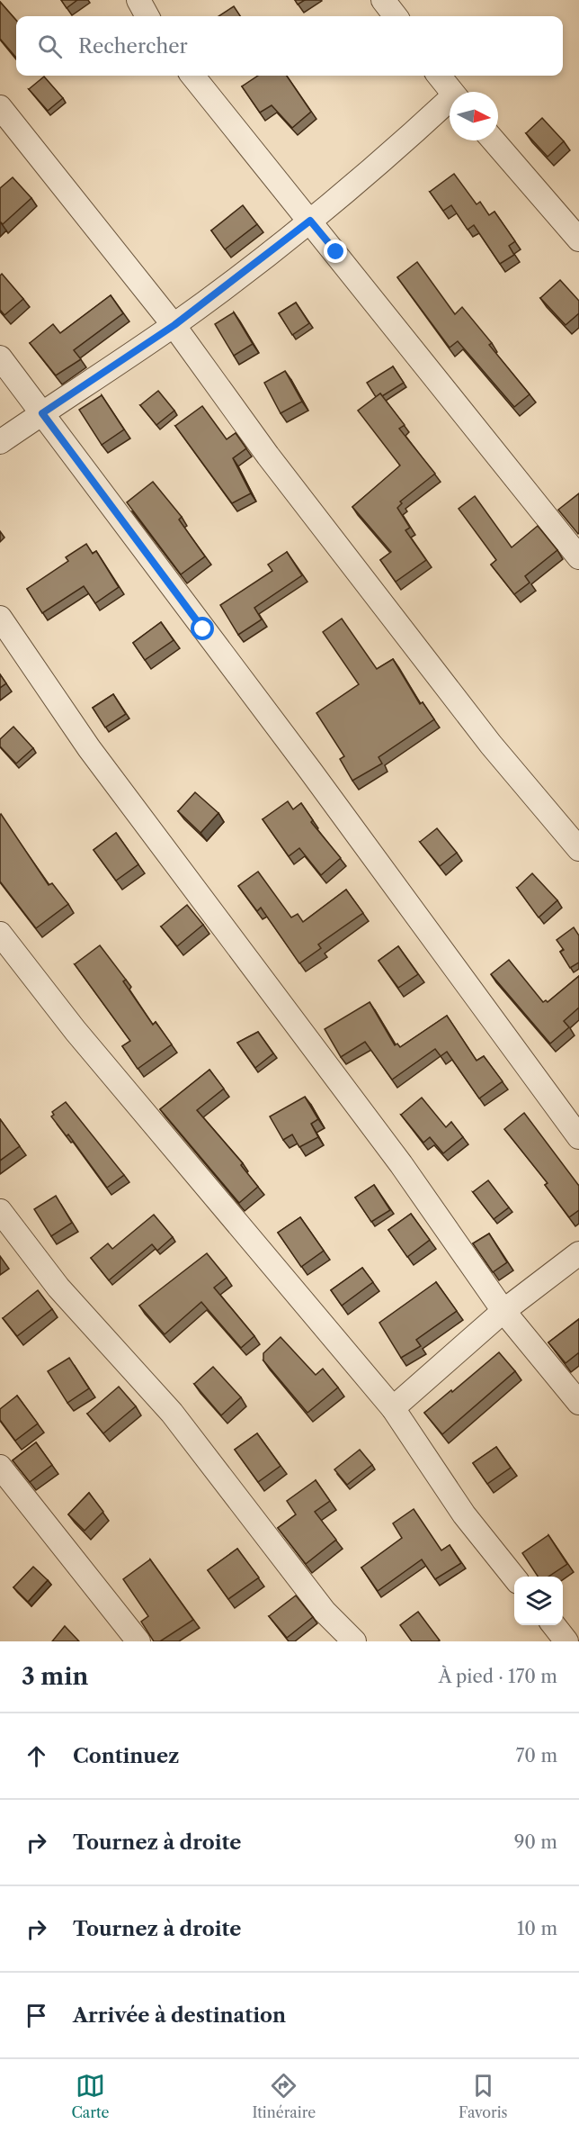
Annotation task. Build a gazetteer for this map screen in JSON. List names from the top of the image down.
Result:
{
  "north": "right",
  "page": {
    "search": "Rechercher",
    "heading": ["3 min", "À pied · 170 m"],
    "list": [
      ["Continuez", "70 m"],
      ["Tournez à droite", "90 m"],
      ["Tournez à droite", "10 m"],
      "Arrivée à destination"
    ],
    "nav": ["Carte", "Itinéraire", "Favoris"]
  }
}
